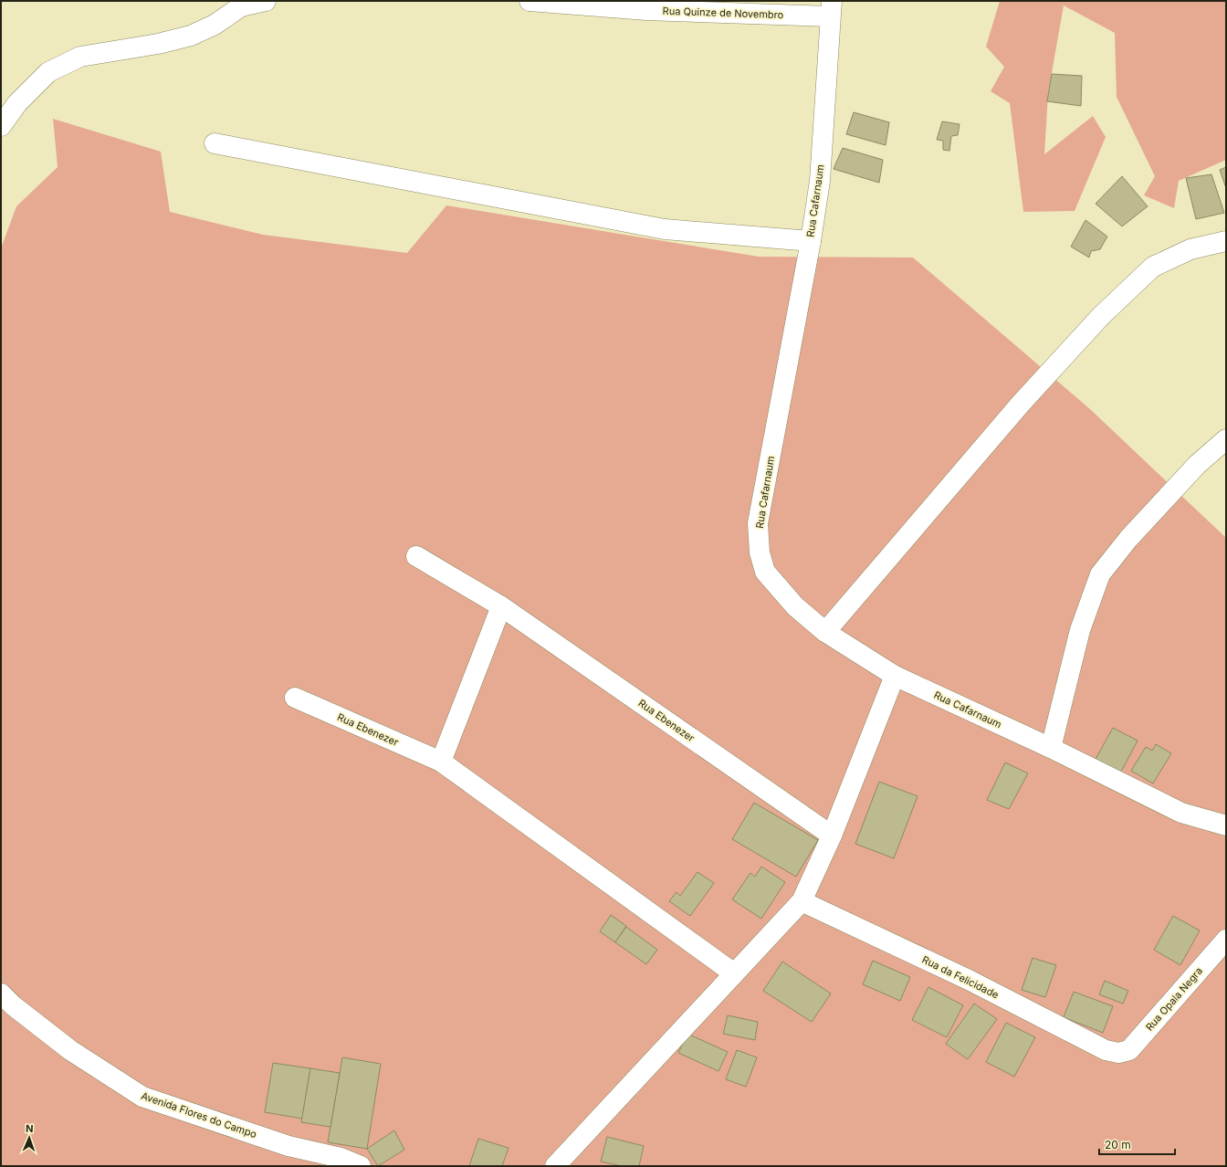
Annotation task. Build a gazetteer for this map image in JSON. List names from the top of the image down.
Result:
{
  "streets": {
    "street": [
      "Rua Quinze de Novembro",
      "Rua Cafarnaum",
      "Rua Ebenezer",
      "Rua da Felicidade",
      "Rua Opala Negra",
      "Avenida Flores do Campo"
    ]
  },
  "crossings": [
    ["Rua Quinze de Novembro", "Rua Cafarnaum"],
    ["Rua da Felicidade", "Rua Opala Negra"]
  ],
  "scale_bar": "20 m",
  "north": "top"
}
